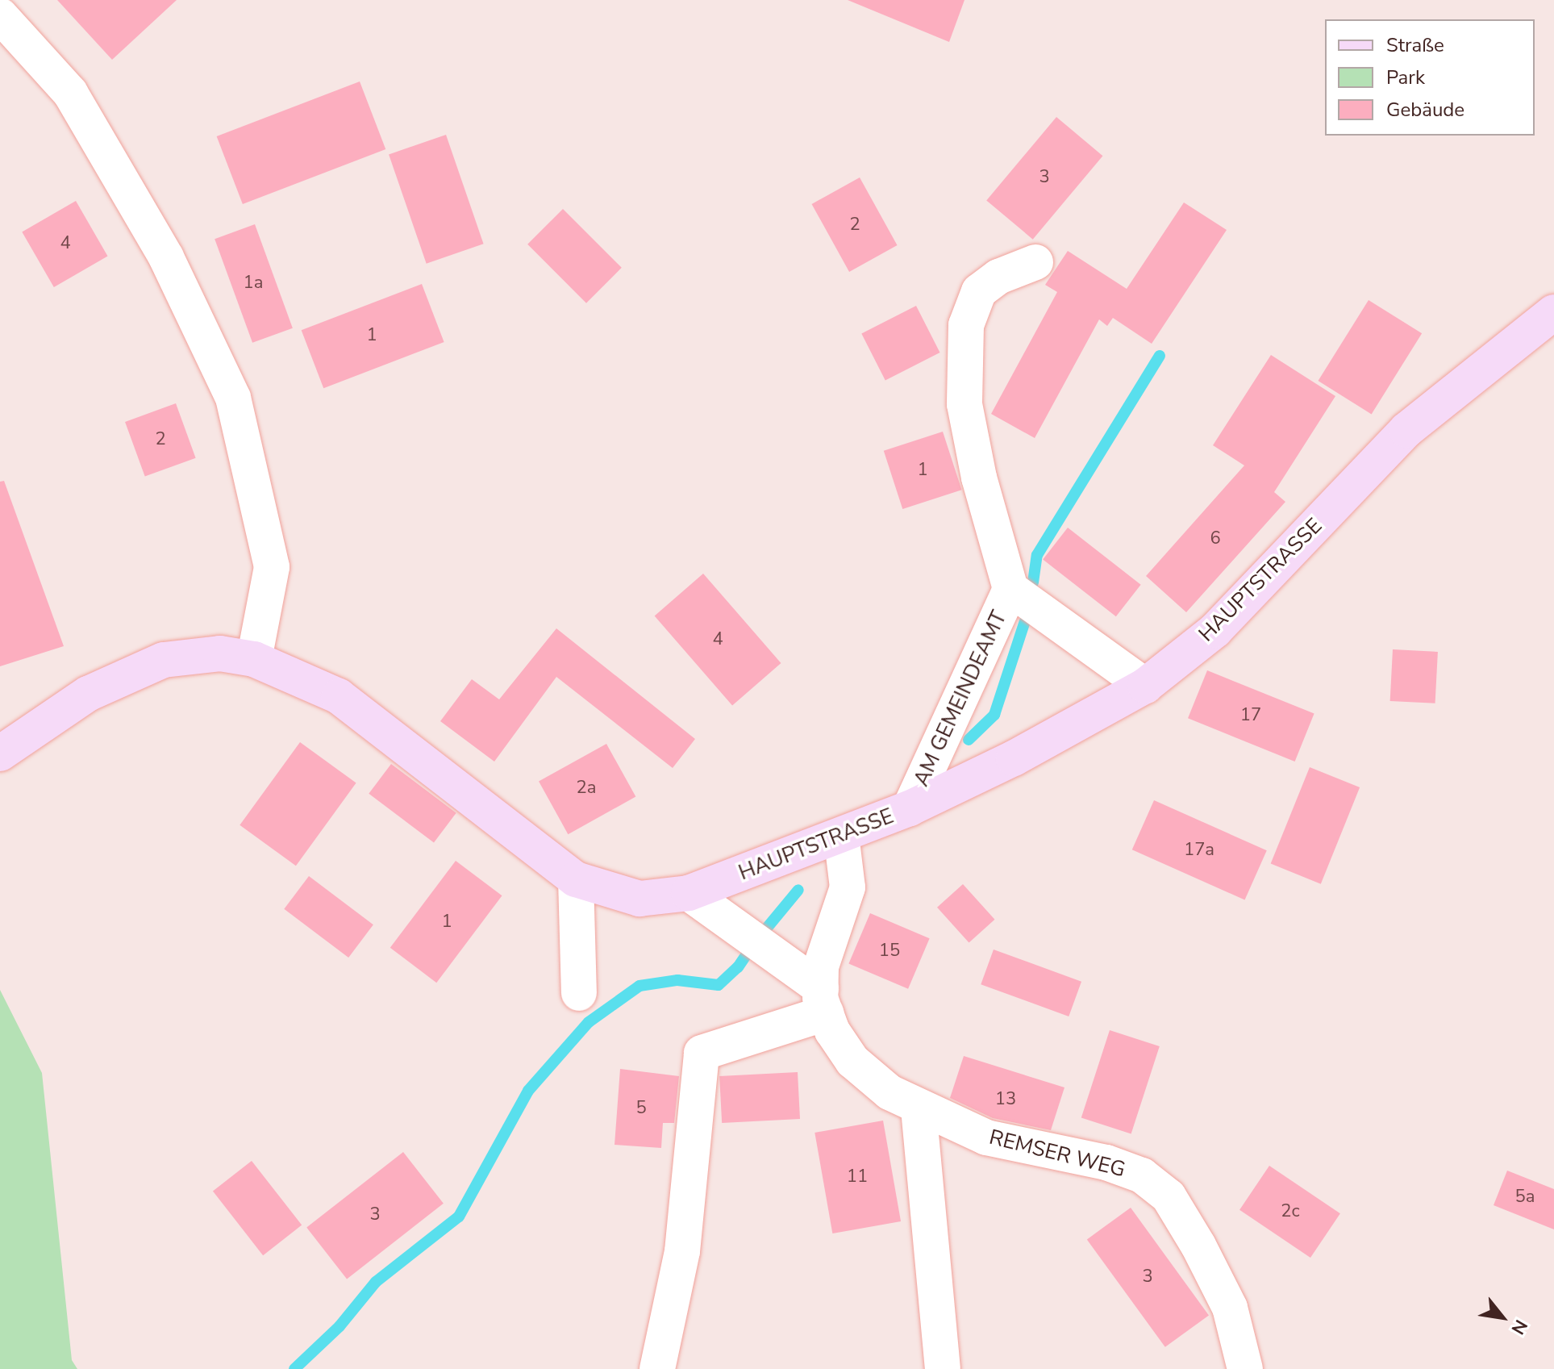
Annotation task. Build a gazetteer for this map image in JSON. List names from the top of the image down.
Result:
{
  "streets": {
    "main road": ["HAUPTSTRASSE"],
    "street": ["AM GEMEINDEAMT", "REMSER WEG"]
  },
  "crossings": [
    ["HAUPTSTRASSE", "AM GEMEINDEAMT"]
  ],
  "house_numbers": [
    "3",
    "2",
    "4",
    "1a",
    "1",
    "2",
    "1",
    "6",
    "4",
    "17",
    "2a",
    "17a",
    "1",
    "15",
    "13",
    "5",
    "11",
    "5a",
    "2c",
    "3",
    "3"
  ],
  "legend": ["Straße", "Park", "Gebäude"],
  "north": "bottom right"
}
